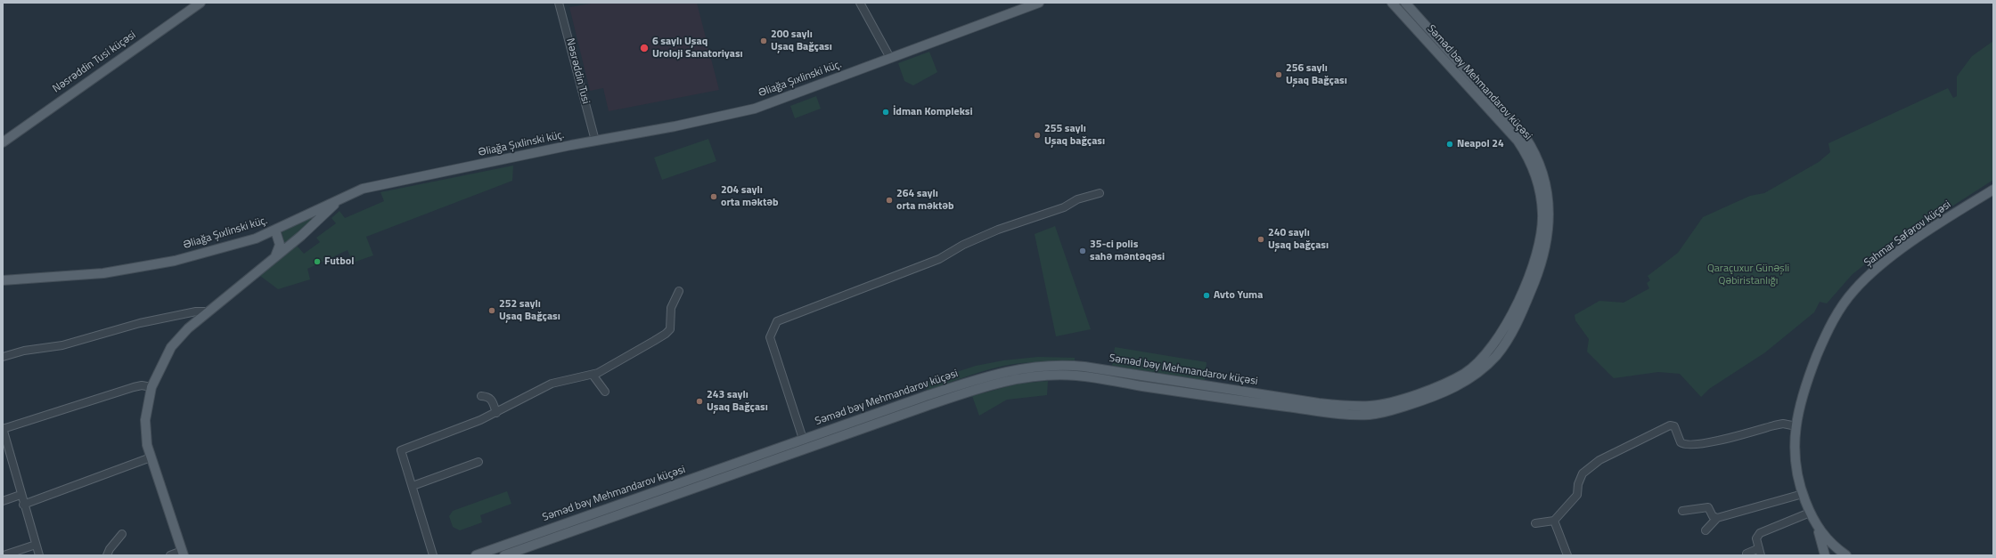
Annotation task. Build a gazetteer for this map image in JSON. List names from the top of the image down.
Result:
{
  "streets": {
    "main road": [
      "Nəsrəddin Tusi küçəsi",
      "Əliağa Şıxlinski küç.",
      "Səməd bəy Mehmandarov küçəsi",
      "Şahmar Səfərov küçəsi"
    ],
    "street": ["Nəsrəddin Tusi"]
  },
  "crossings": [
    ["Nəsrəddin Tusi", "Əliağa Şıxlinski küç."]
  ],
  "parks": ["Qaraçuxur Günəşli Qəbiristanlığı"],
  "places": [
    "200 saylı Uşaq Bağçası",
    "6 saylı Uşaq Uroloji Sanatoriyası",
    "256 saylı Uşaq Bağçası",
    "İdman Kompleksi",
    "255 saylı Uşaq bağçası",
    "Neapol 24",
    "204 saylı orta məktəb",
    "264 saylı orta məktəb",
    "240 saylı Uşaq bağçası",
    "35-ci polis sahə məntəqəsi",
    "Futbol",
    "Avto Yuma",
    "252 saylı Uşaq Bağçası",
    "243 saylı Uşaq Bağçası"
  ]
}
